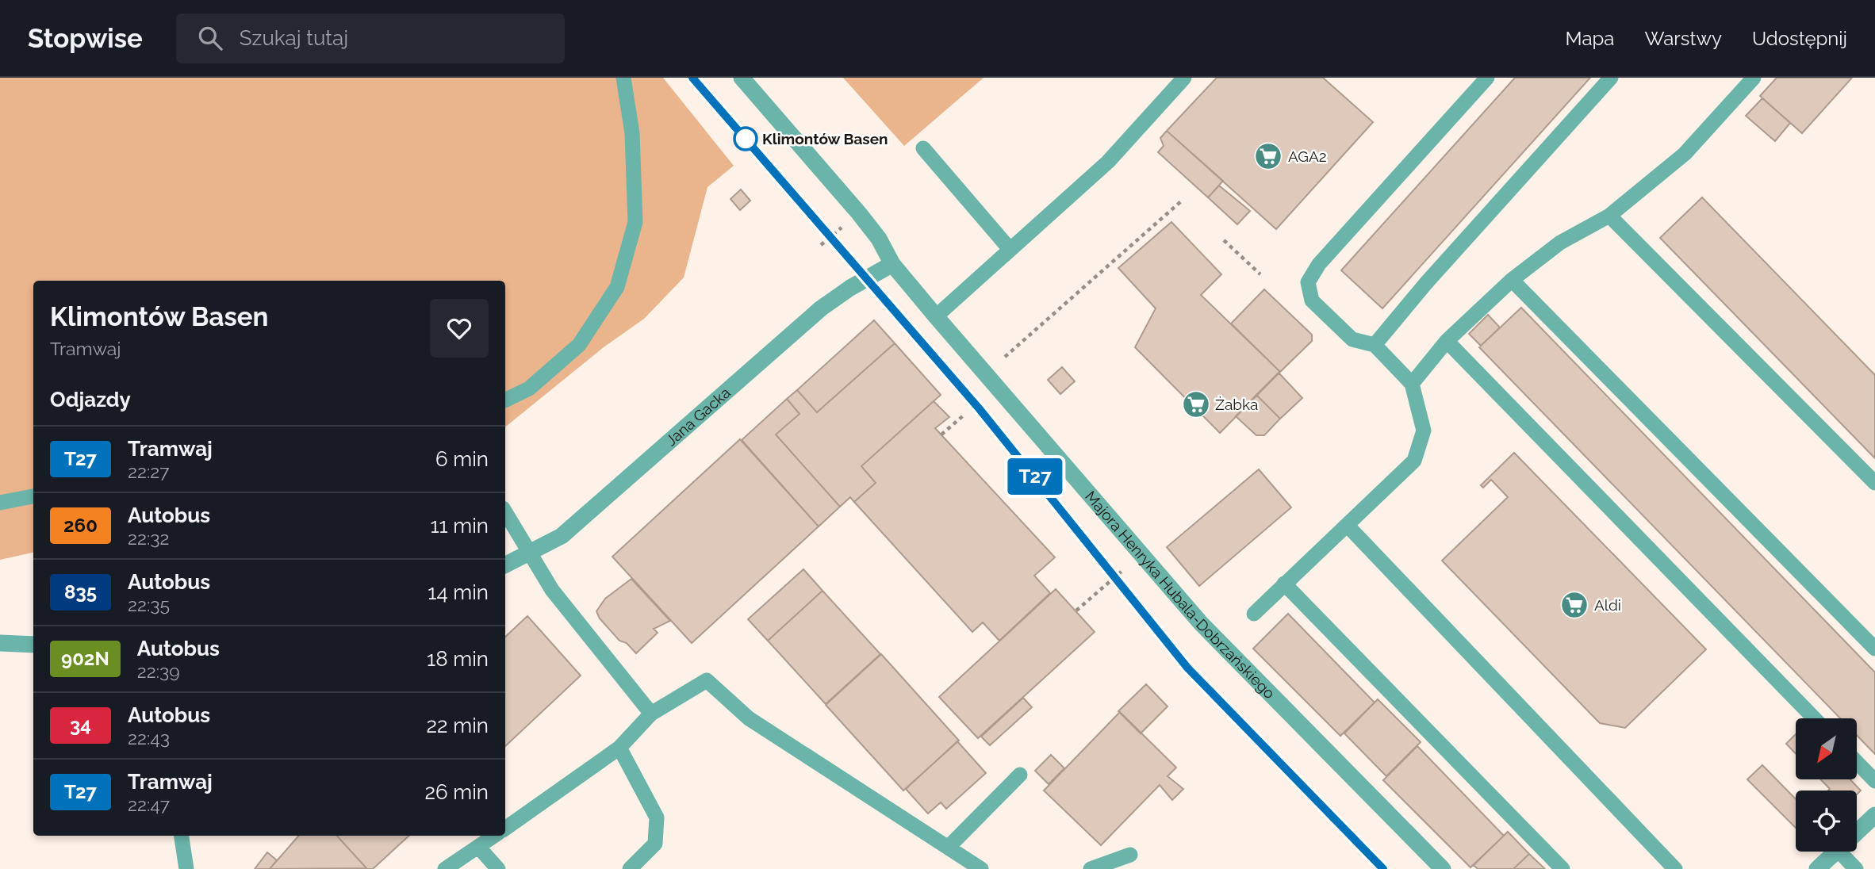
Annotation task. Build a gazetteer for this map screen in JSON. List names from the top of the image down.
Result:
{
  "streets": {
    "street": ["Jana Gacka", "Majora Henryka Hubala-Dobrzańskiego"]
  },
  "crossings": [
    ["Jana Gacka", "Majora Henryka Hubala-Dobrzańskiego"]
  ],
  "places": {
    "other": ["Klimontów Basen"],
    "supermarket": ["AGA2", "Żabka", "Aldi"]
  },
  "lines": ["tram line T27"],
  "north": "bottom left",
  "page": {
    "header": "Stopwise",
    "search": "Szukaj tutaj",
    "nav": ["Mapa", "Warstwy", "Udostępnij"],
    "on_map": "T27",
    "heading": [
      ["Klimontów Basen", "Tramwaj"],
      "Odjazdy"
    ],
    "list": [
      {
        "mark": "T27",
        "name": "Tramwaj",
        "note": "22:27",
        "value": "6 min"
      },
      {
        "mark": "260",
        "name": "Autobus",
        "note": "22:32",
        "value": "11 min"
      },
      {
        "mark": "835",
        "name": "Autobus",
        "note": "22:35",
        "value": "14 min"
      },
      {
        "mark": "902N",
        "name": "Autobus",
        "note": "22:39",
        "value": "18 min"
      },
      {
        "mark": "34",
        "name": "Autobus",
        "note": "22:43",
        "value": "22 min"
      },
      {
        "mark": "T27",
        "name": "Tramwaj",
        "note": "22:47",
        "value": "26 min"
      }
    ]
  }
}
